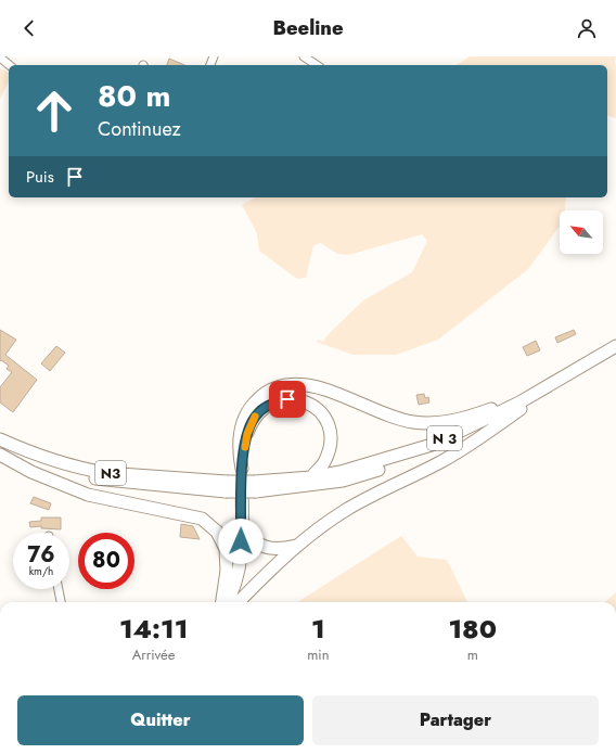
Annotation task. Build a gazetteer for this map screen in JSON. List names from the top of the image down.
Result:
{
  "streets": {
    "highway": ["N 3", "N3"]
  },
  "crossings": [
    ["N 3", "N3"]
  ],
  "north": "top left",
  "page": {
    "header": "Beeline",
    "turn": ["80 m", "Continuez"],
    "then": "Puis",
    "speed": "76 km/h",
    "limit": "80",
    "eta": [
      "14:11",
      "Arrivée",
      "1",
      "min",
      "180",
      "m"
    ],
    "buttons": ["Quitter", "Partager"]
  }
}
